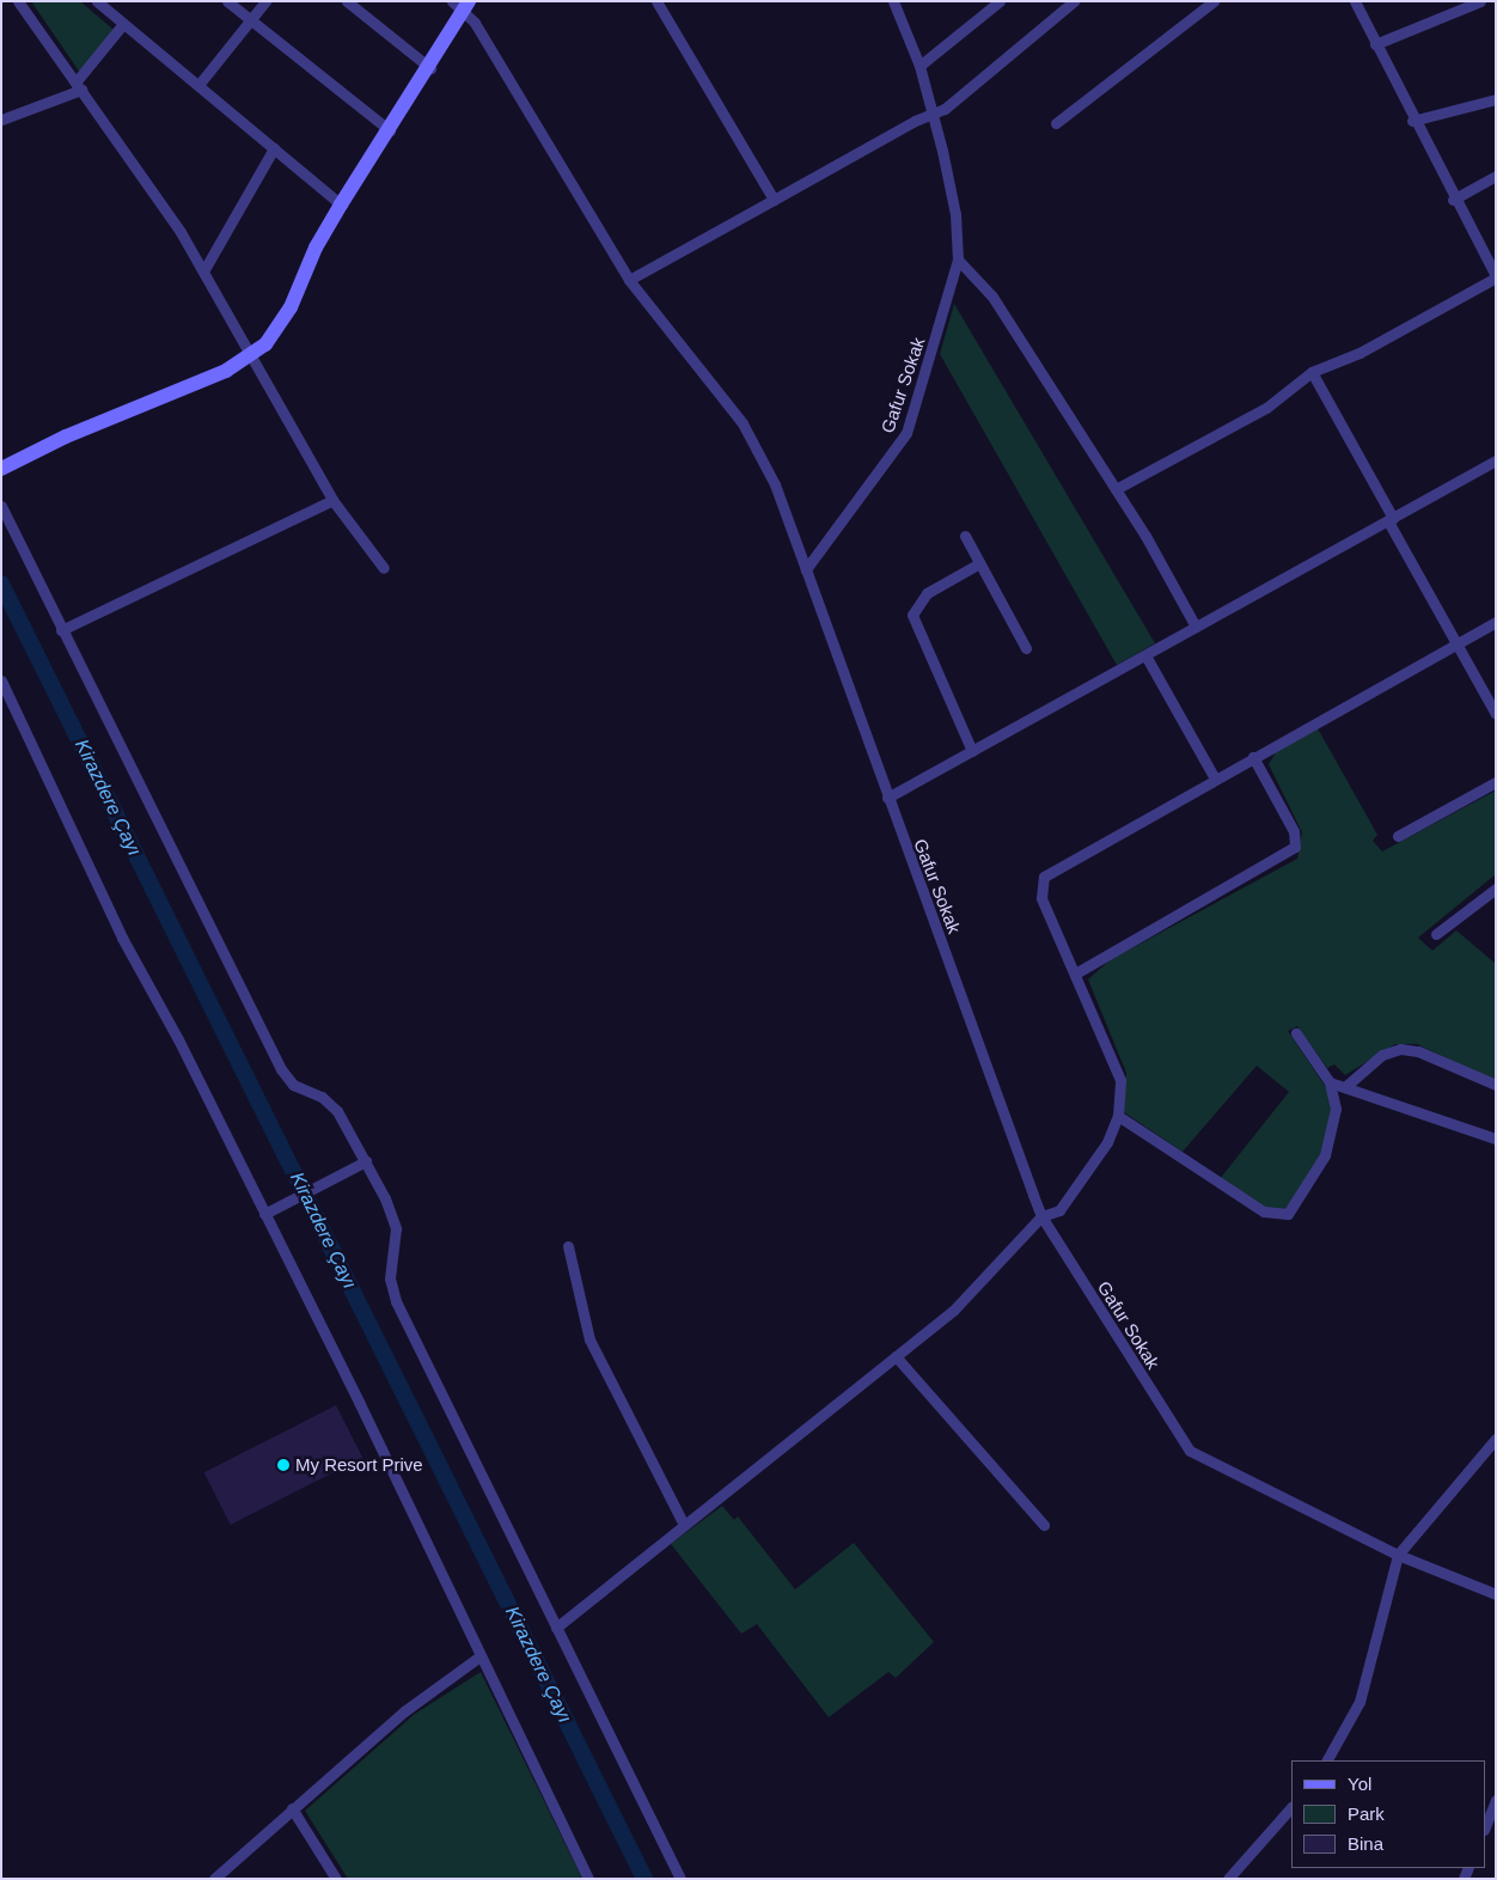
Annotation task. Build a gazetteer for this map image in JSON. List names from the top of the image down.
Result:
{
  "streets": {
    "street": ["Gafur Sokak"]
  },
  "water": ["Kirazdere Çayı"],
  "places": ["My Resort Prive"],
  "legend": ["Yol", "Park", "Bina"]
}
